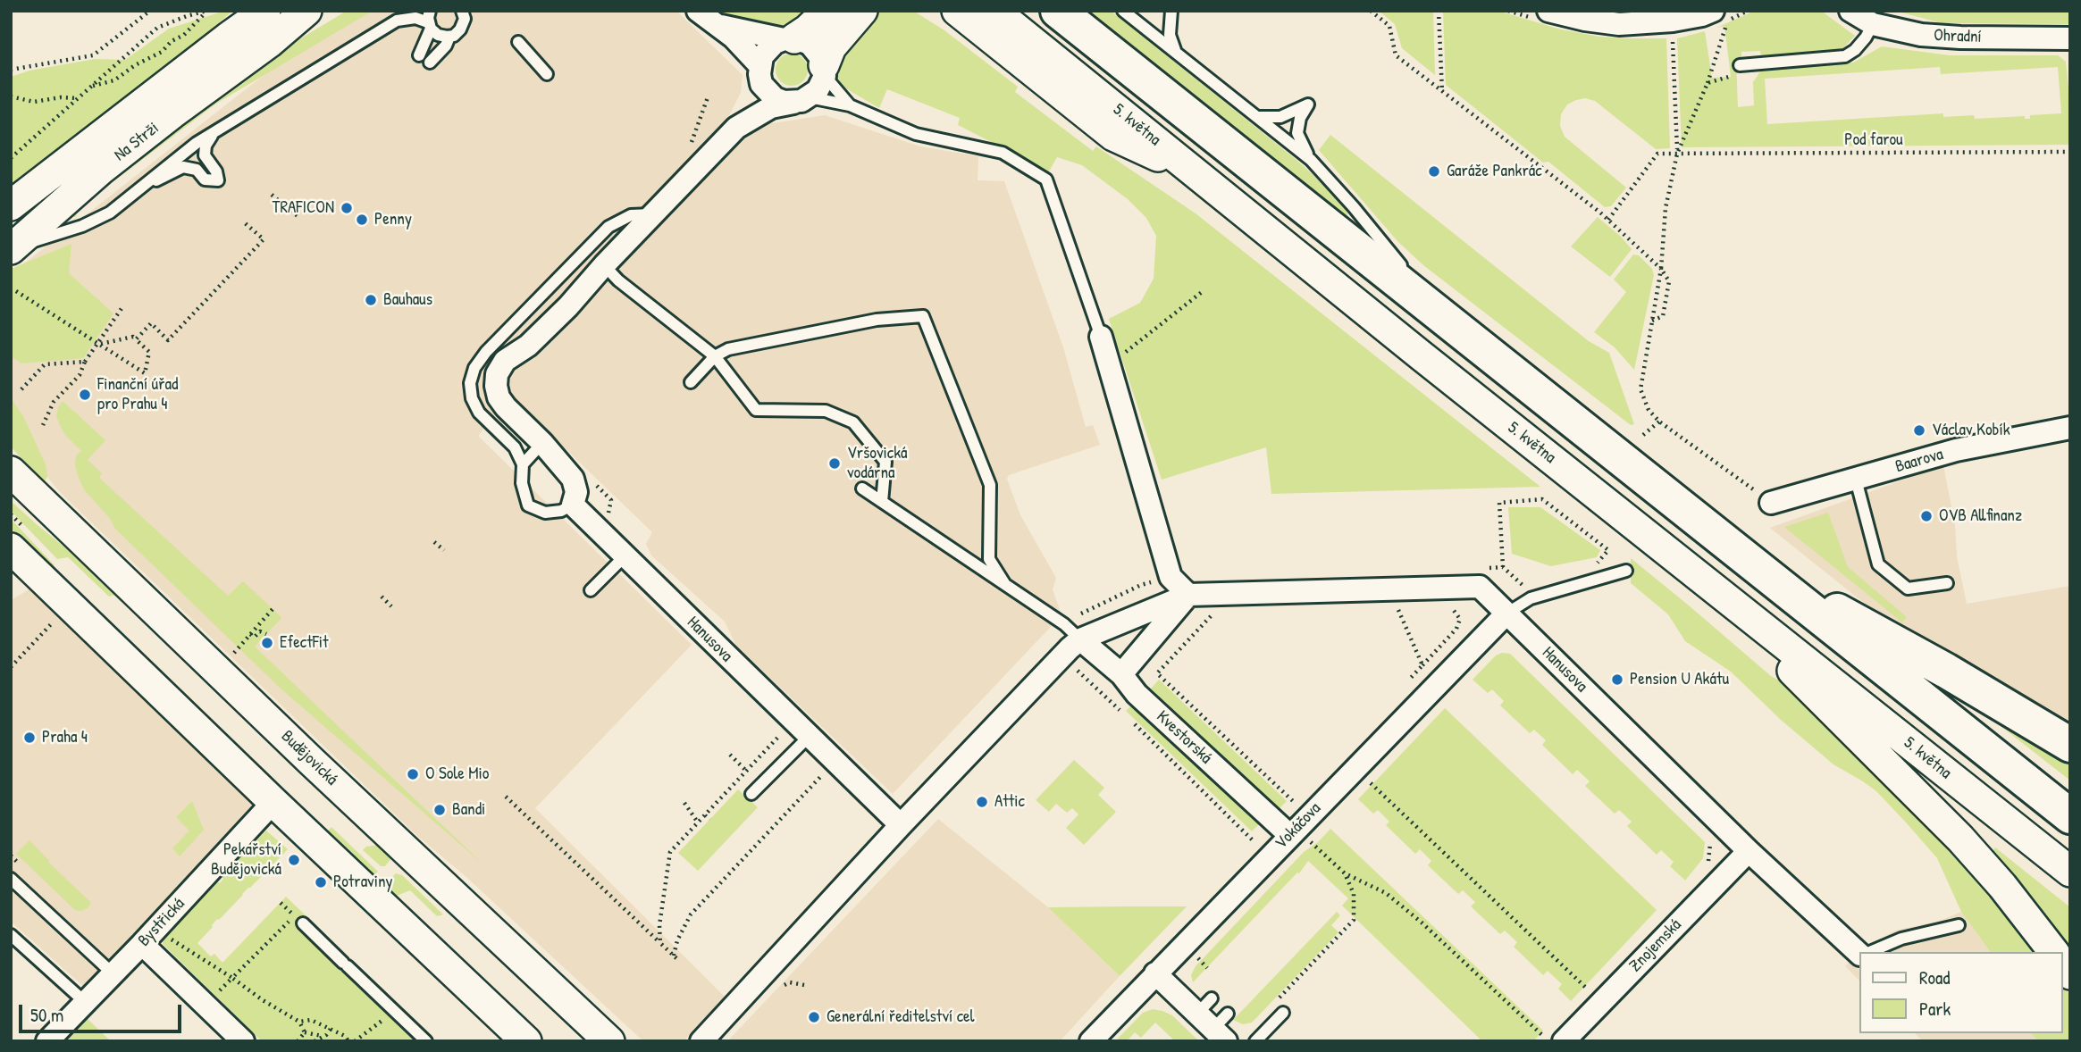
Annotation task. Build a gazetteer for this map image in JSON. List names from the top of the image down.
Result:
{
  "streets": {
    "main road": ["5. května", "Na Strži", "Budějovická"],
    "street": [
      "Ohradní",
      "Baarova",
      "Hanusova",
      "Kvestorská",
      "Vokáčova",
      "Bystřická",
      "Znojemská"
    ],
    "path": ["Pod farou"]
  },
  "crossings": [
    ["Hanusova", "Kvestorská"],
    ["Hanusova", "Vokáčova"],
    ["Hanusova", "Znojemská"],
    ["Kvestorská", "Vokáčova"]
  ],
  "places": [
    "Garáže Pankrác",
    "TRAFICON",
    "Penny",
    "Bauhaus",
    "Finanční úřad pro Prahu 4",
    "Václav Kobík",
    "Vršovická vodárna",
    "OVB Allfinanz",
    "EfectFit",
    "Pension U Akátu",
    "Praha 4",
    "O Sole Mio",
    "Attic",
    "Bandi",
    "Pekařství Budějovická",
    "Potraviny",
    "Generální ředitelství cel"
  ],
  "legend": ["Road", "Park"],
  "scale_bar": "50 m"
}
